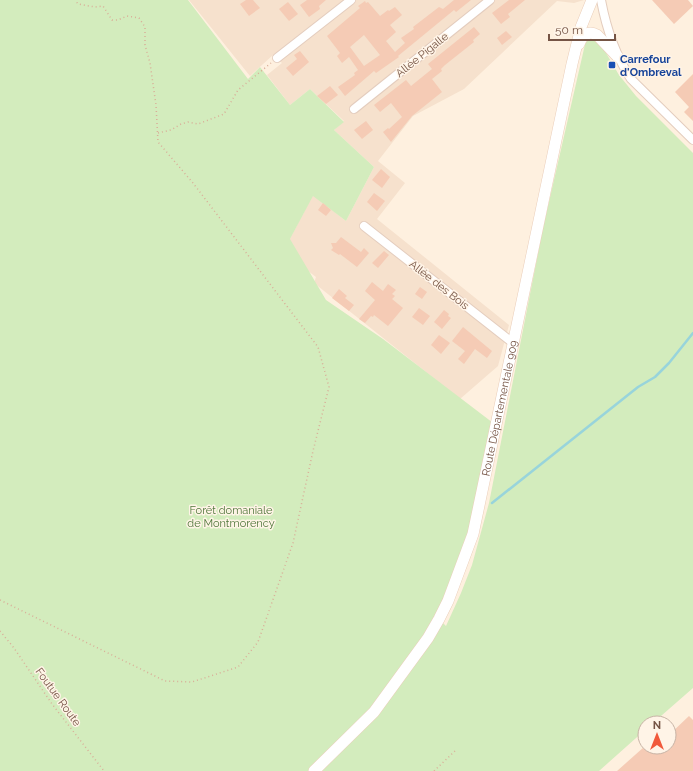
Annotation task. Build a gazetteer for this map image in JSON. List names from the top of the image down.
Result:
{
  "streets": {
    "main road": ["Route Départementale 909"],
    "street": ["Allée Pigalle", "Allée des Bois"],
    "path": ["Foutue Route"]
  },
  "crossings": [
    ["Allée des Bois", "Route Départementale 909"]
  ],
  "parks": ["Forêt domaniale de Montmorency"],
  "places": {
    "transit": ["Carrefour d'Ombreval"]
  },
  "scale_bar": "50 m",
  "north": "top"
}
